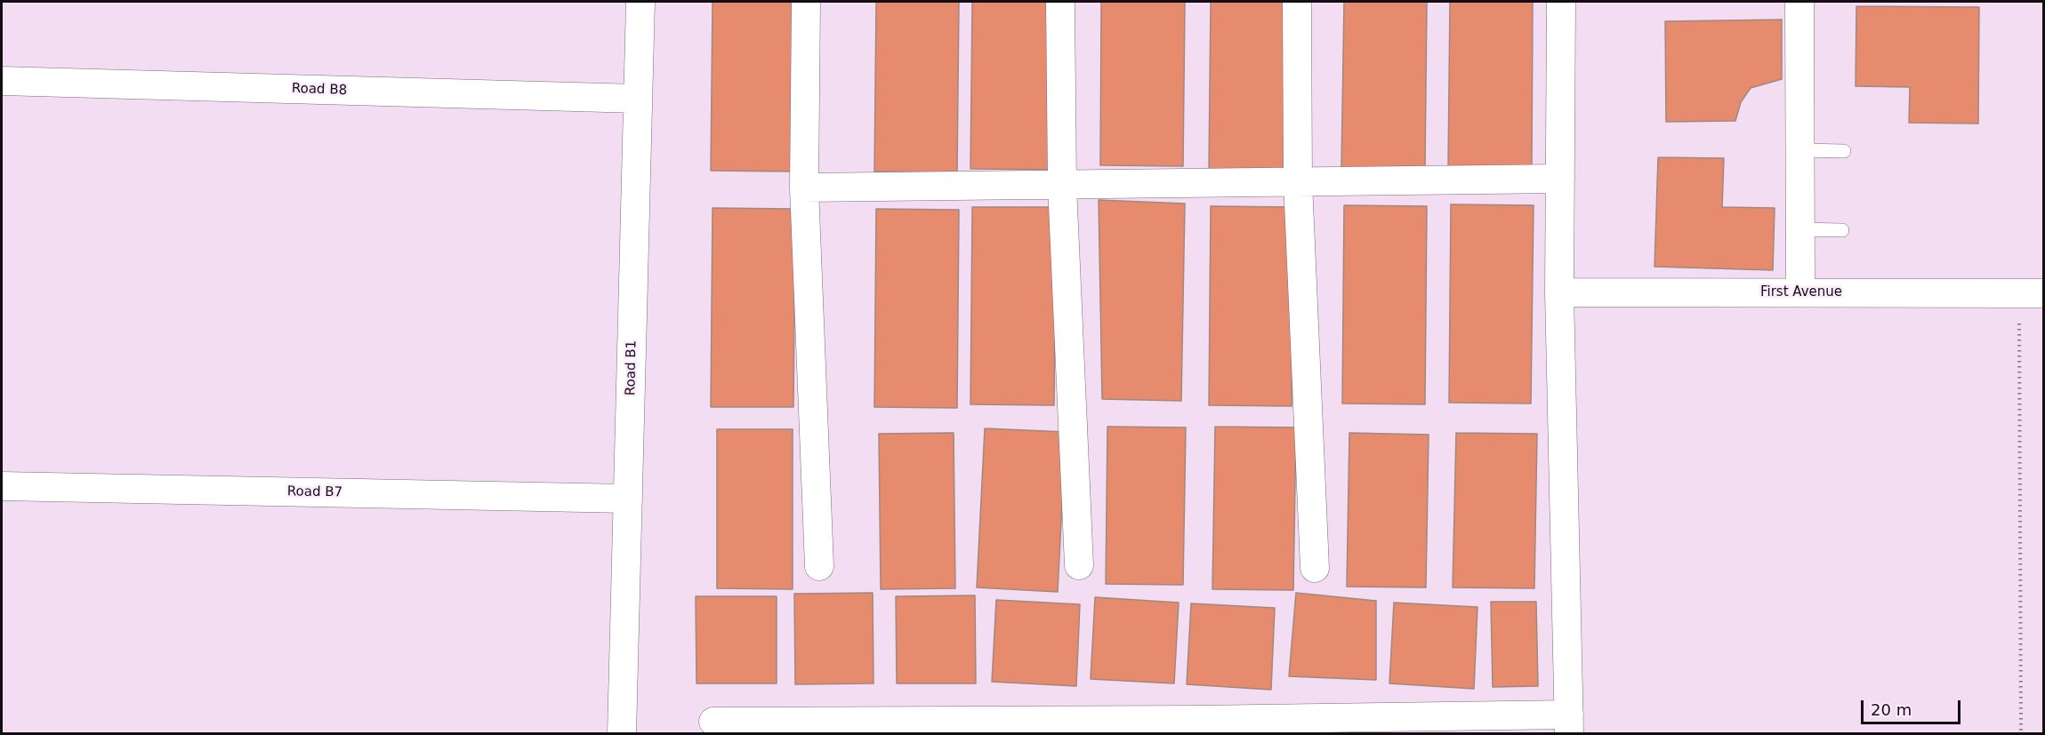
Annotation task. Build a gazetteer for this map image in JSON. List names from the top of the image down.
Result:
{
  "streets": {
    "street": [
      "Road B8",
      "First Avenue",
      "Road B1",
      "Road B7"
    ]
  },
  "crossings": [
    ["Road B8", "Road B1"],
    ["Road B1", "Road B7"]
  ],
  "scale_bar": "20 m"
}
